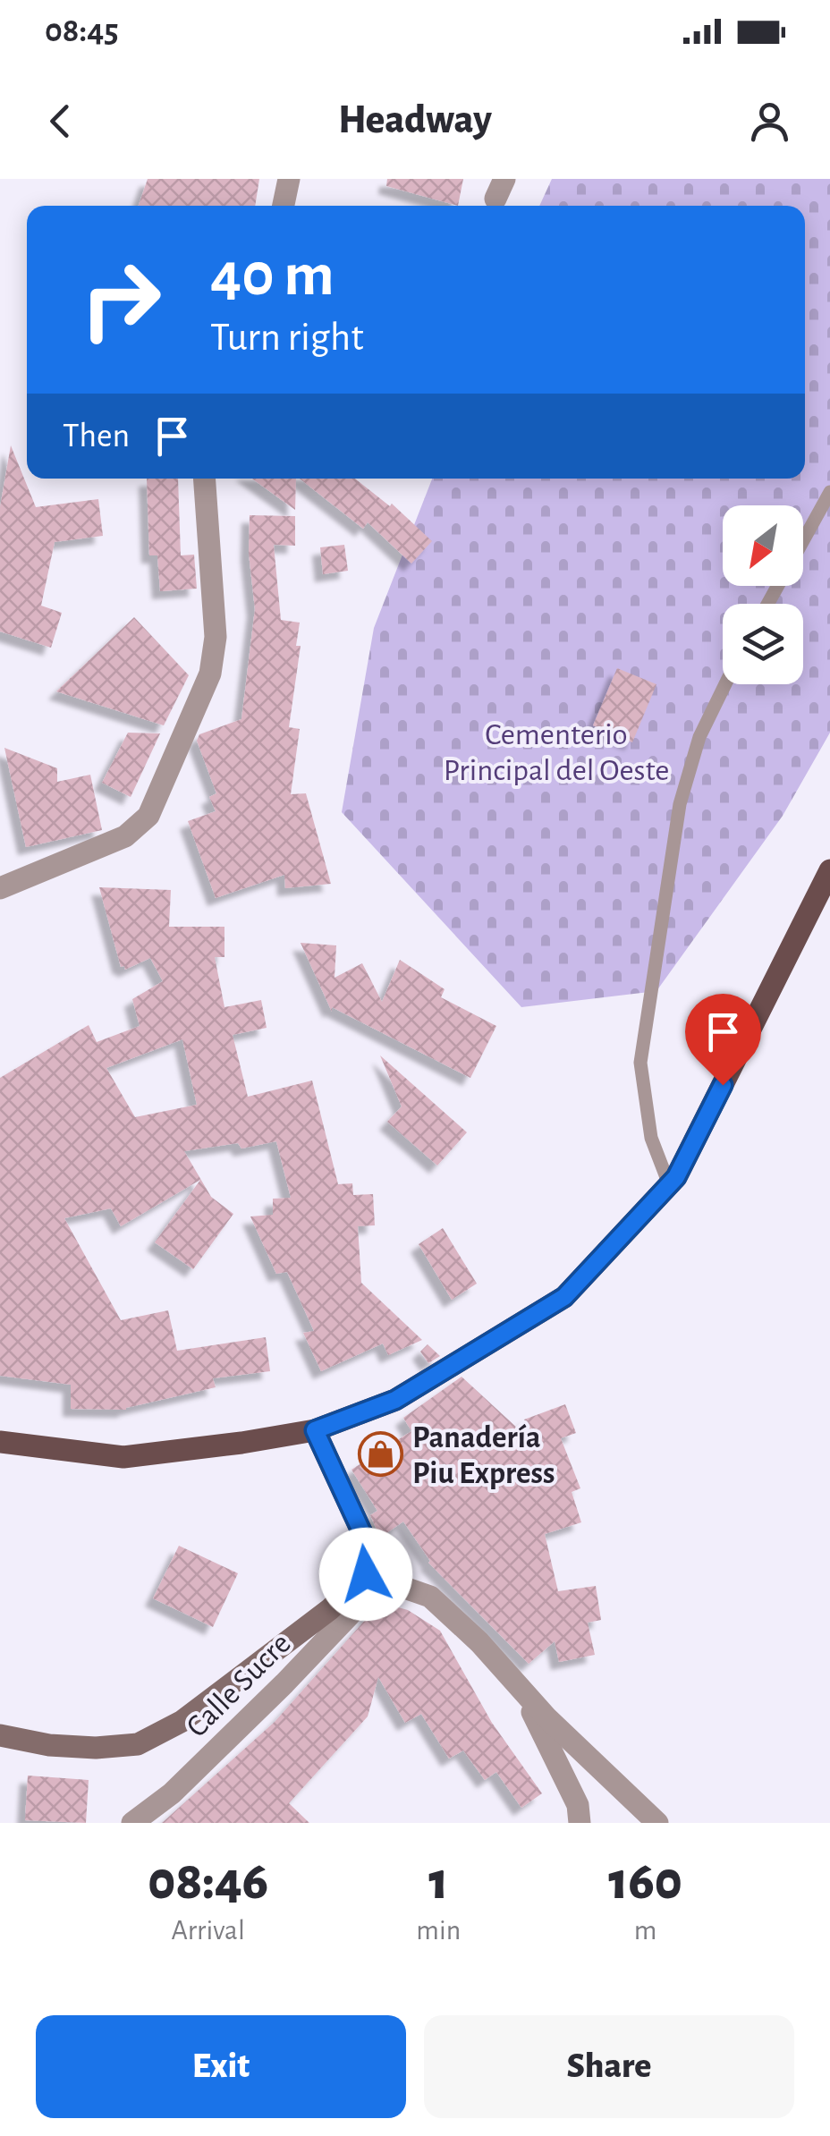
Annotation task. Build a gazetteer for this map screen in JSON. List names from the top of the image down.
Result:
{
  "streets": {
    "street": ["Calle Sucre"]
  },
  "parks": ["Cementerio Principal del Oeste"],
  "places": {
    "shop": ["Panadería Piu Express"]
  },
  "north": "bottom left",
  "page": {
    "status": "08:45",
    "header": "Headway",
    "turn": ["40 m", "Turn right"],
    "then": "Then",
    "eta": [
      "08:46",
      "Arrival",
      "1",
      "min",
      "160",
      "m"
    ],
    "buttons": ["Exit", "Share"]
  }
}
